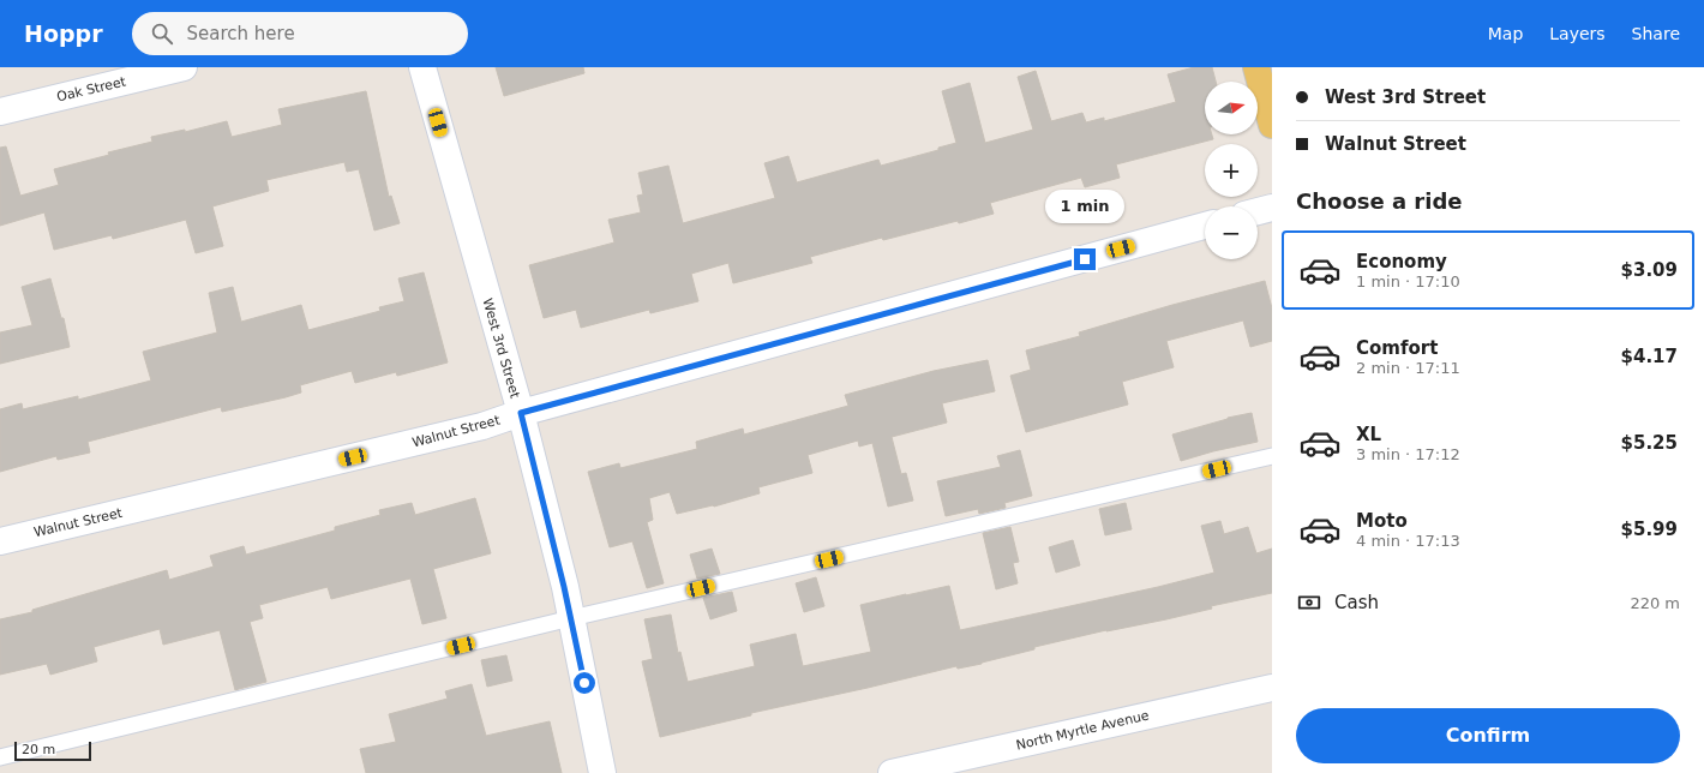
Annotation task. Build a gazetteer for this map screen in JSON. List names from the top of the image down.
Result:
{
  "streets": {
    "street": [
      "Oak Street",
      "West 3rd Street",
      "Walnut Street",
      "North Myrtle Avenue"
    ]
  },
  "crossings": [
    ["West 3rd Street", "Walnut Street"]
  ],
  "scale_bar": "20 m",
  "north": "right",
  "page": {
    "header": "Hoppr",
    "search": "Search here",
    "nav": ["Map", "Layers", "Share"],
    "banner": ["West 3rd Street", "Walnut Street"],
    "map_buttons": ["+", "−"],
    "heading": "Choose a ride",
    "bubble": "1 min",
    "list": [
      {
        "name": "Economy",
        "note": "1 min · 17:10",
        "value": "$3.09"
      },
      {
        "name": "Comfort",
        "note": "2 min · 17:11",
        "value": "$4.17"
      },
      {
        "name": "XL",
        "note": "3 min · 17:12",
        "value": "$5.25"
      },
      {
        "name": "Moto",
        "note": "4 min · 17:13",
        "value": "$5.99"
      }
    ],
    "pay": ["Cash", "220 m"],
    "buttons": "Confirm",
    "scale": "20 m"
  }
}
